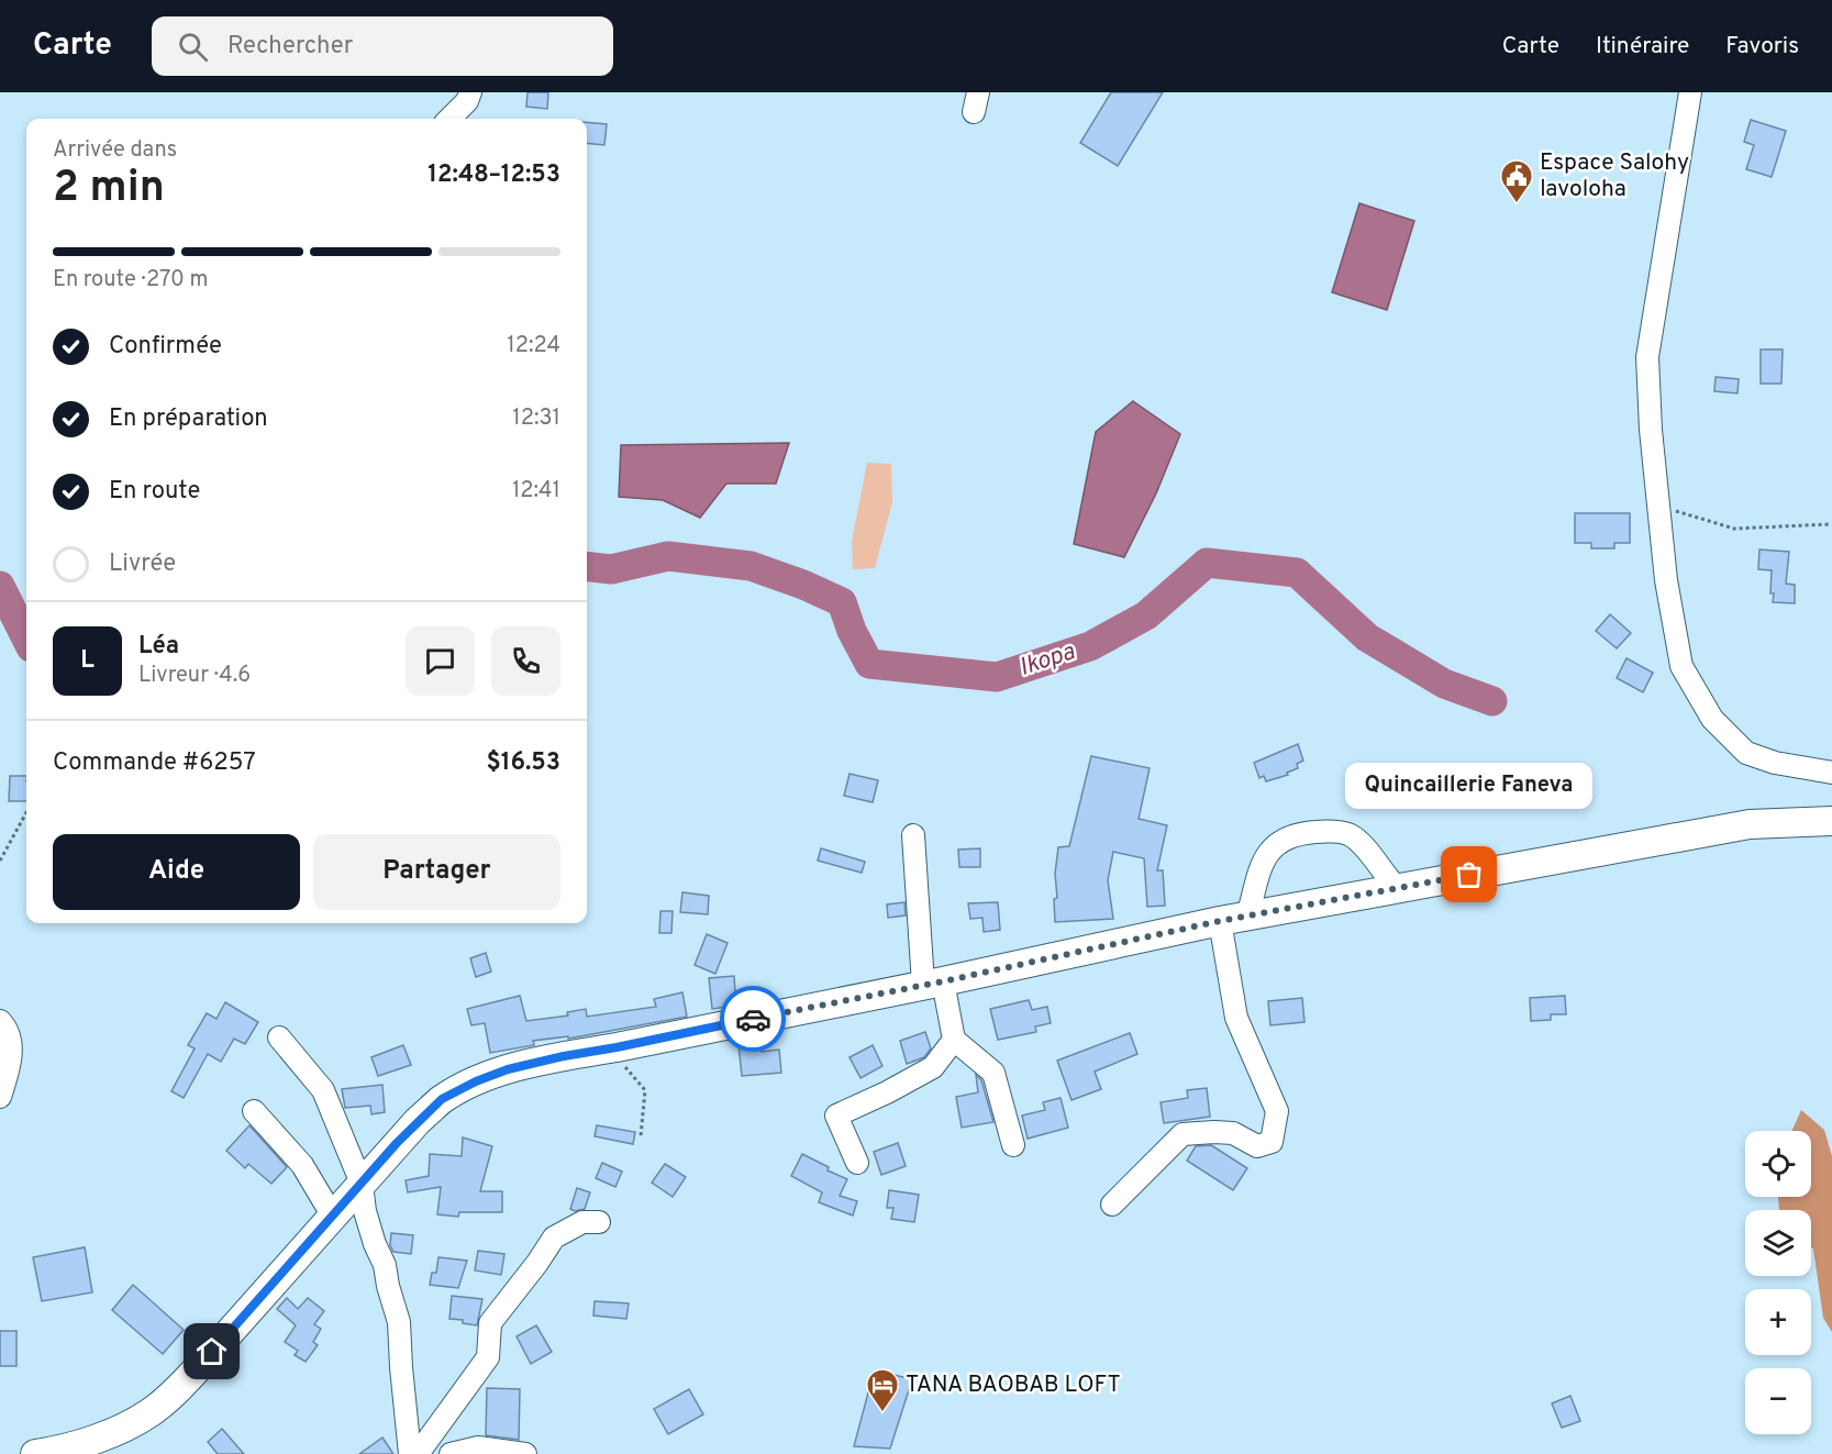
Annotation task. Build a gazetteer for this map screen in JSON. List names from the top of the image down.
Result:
{
  "water": ["Ikopa"],
  "places": {
    "public building": ["Espace Salohy Iavoloha"],
    "other": ["Quincaillerie Faneva"],
    "hotel": ["TANA BAOBAB LOFT"]
  },
  "page": {
    "header": "Carte",
    "search": "Rechercher",
    "nav": ["Carte", "Itinéraire", "Favoris"],
    "heading": ["2 min", "Arrivée dans", "12:48–12:53"],
    "panel": [
      "Léa",
      "Livreur · 4.6",
      "Commande #6257",
      "$16.53"
    ],
    "bar": "En route · 270 m",
    "list": [
      ["Confirmée", "12:24"],
      ["En préparation", "12:31"],
      ["En route", "12:41"],
      "Livrée"
    ],
    "round": "L",
    "bubble": "Quincaillerie Faneva",
    "buttons": ["Aide", "Partager"],
    "map_buttons": ["+", "−"]
  }
}
